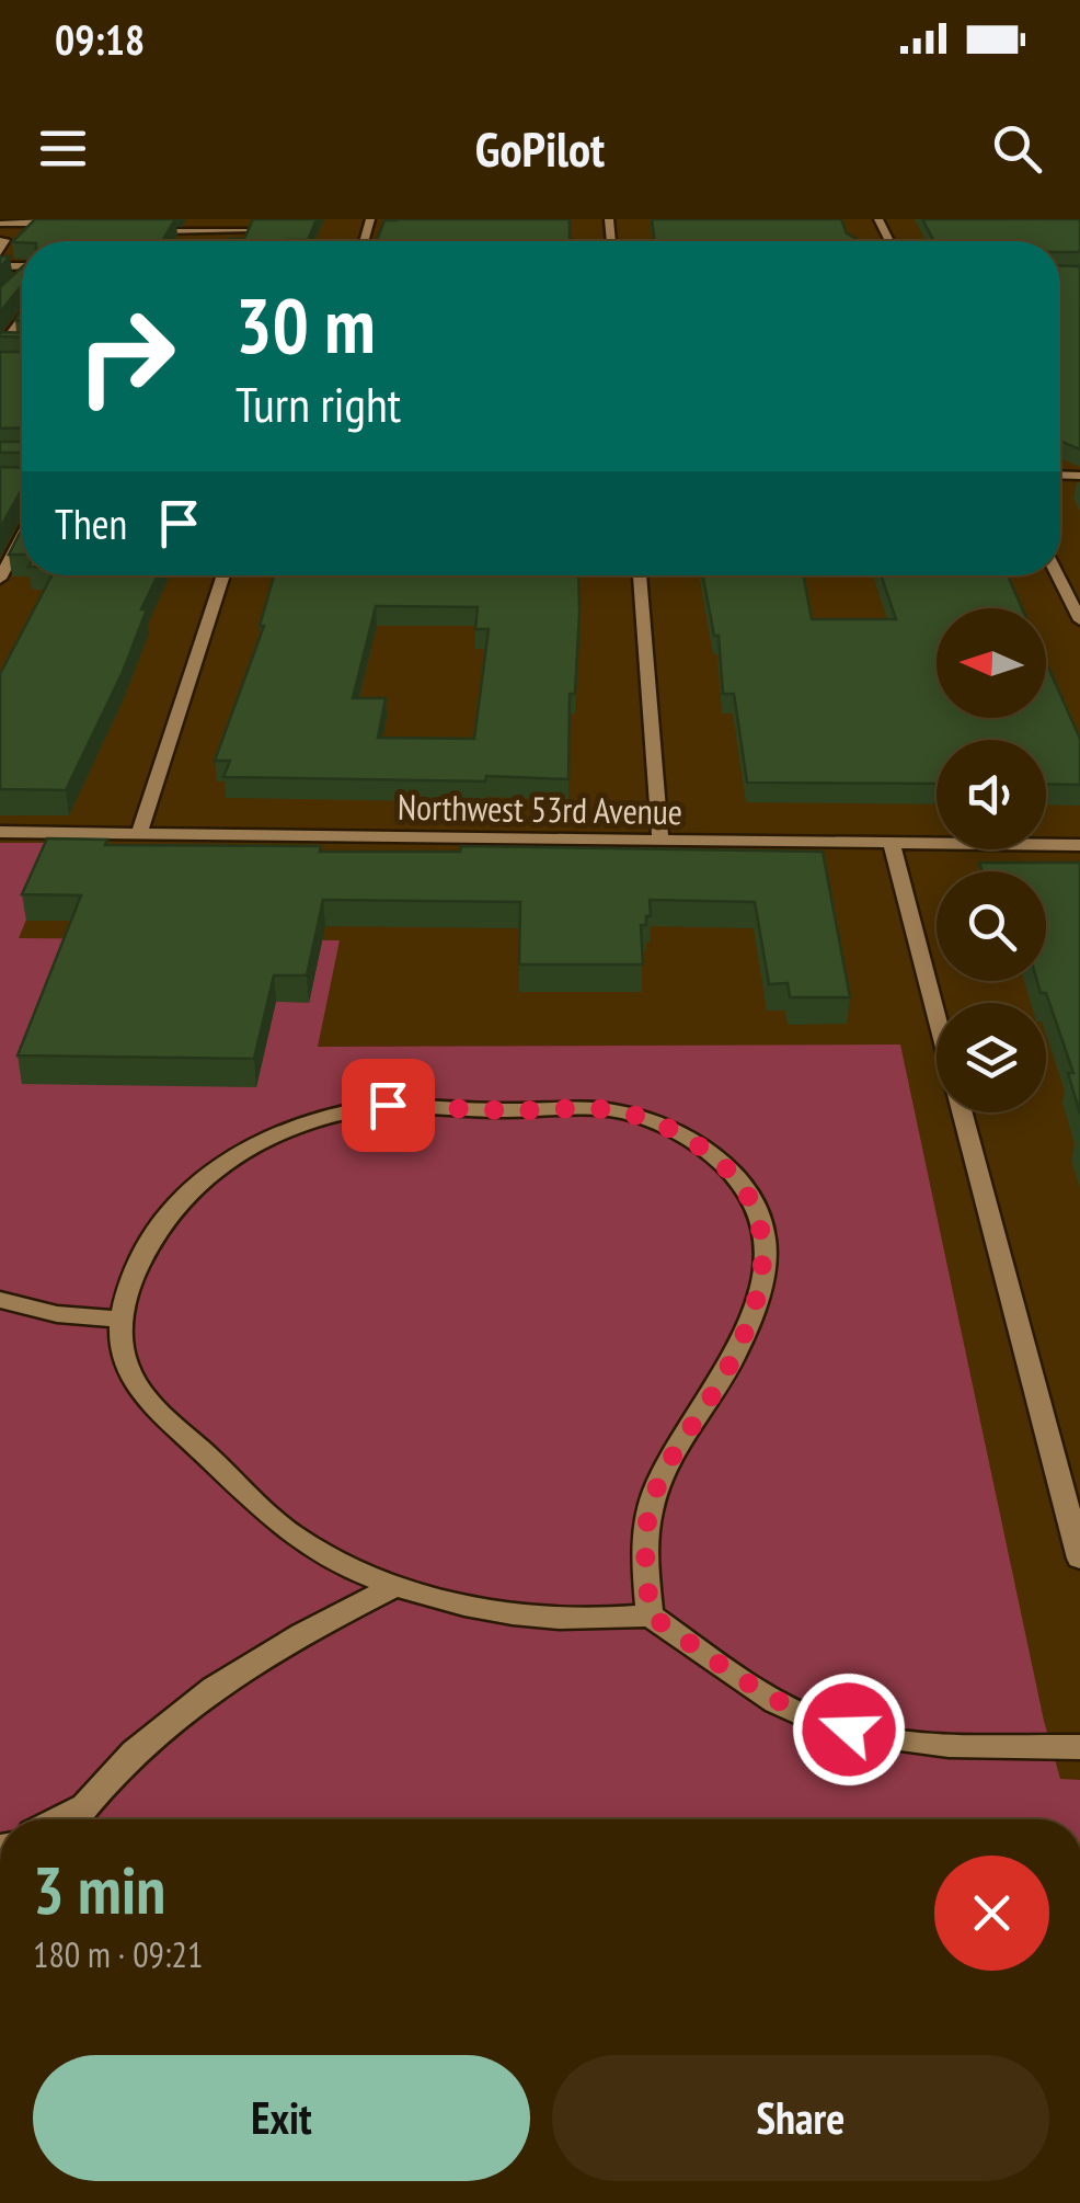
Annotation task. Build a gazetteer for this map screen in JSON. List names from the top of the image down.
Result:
{
  "streets": {
    "street": ["Northwest 53rd Avenue"]
  },
  "north": "left",
  "page": {
    "status": "09:18",
    "header": "GoPilot",
    "turn": ["30 m", "Turn right"],
    "then": "Then",
    "heading": ["3 min", "180 m · 09:21"],
    "buttons": ["Exit", "Share"]
  }
}
